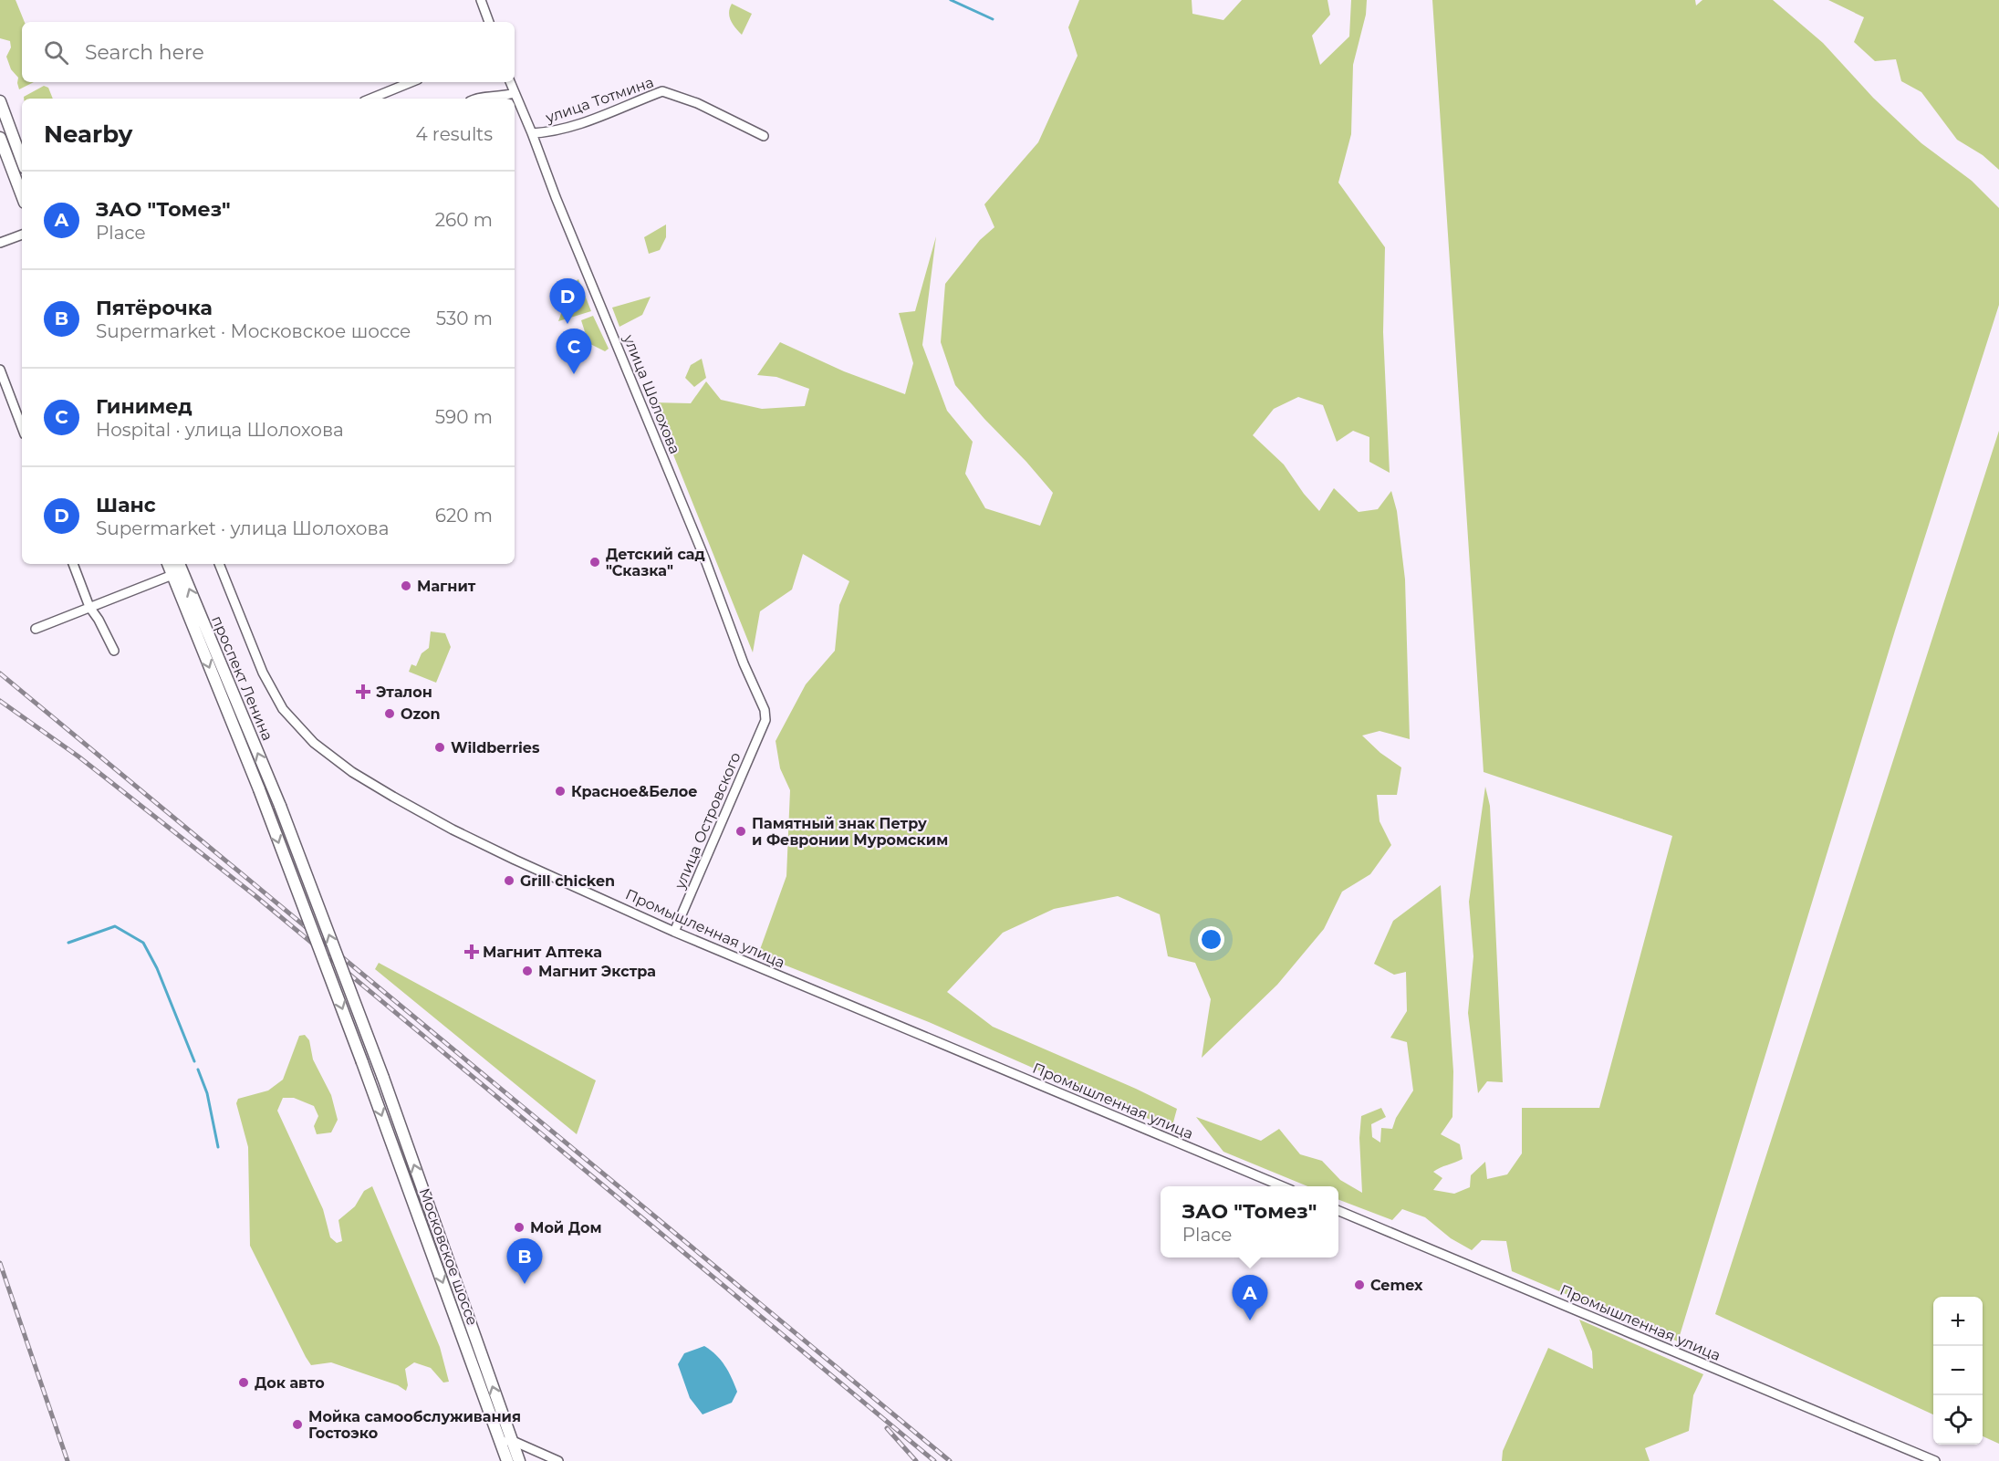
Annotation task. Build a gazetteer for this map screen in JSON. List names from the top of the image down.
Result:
{
  "streets": {
    "main road": ["проспект Ленина", "Московское шоссе"],
    "street": [
      "улица Тотмина",
      "улица Шолохова",
      "улица Островского",
      "Промышленная улица"
    ]
  },
  "crossings": [
    ["улица Тотмина", "улица Шолохова"],
    ["улица Шолохова", "улица Островского"],
    ["проспект Ленина", "Московское шоссе"],
    ["улица Островского", "Промышленная улица"]
  ],
  "places": {
    "other": [
      "Детский сад \"Сказка\"",
      "Магнит",
      "Ozon",
      "Wildberries",
      "Красное&Белое",
      "Памятный знак Петру и Февронии Муромским",
      "Grill chicken",
      "Магнит Экстра",
      "Мой Дом",
      "Cemex",
      "Док авто",
      "Мойка самообслуживания Гостоэко"
    ],
    "health": ["Эталон", "Магнит Аптека"]
  },
  "page": {
    "search": "Search here",
    "heading": ["Nearby", "4 results"],
    "list": [
      {
        "mark": "A",
        "name": "ЗАО \"Томез\"",
        "note": "Place",
        "value": "260 m"
      },
      {
        "mark": "B",
        "name": "Пятёрочка",
        "note": "Supermarket · Московское шоссе",
        "value": "530 m"
      },
      {
        "mark": "C",
        "name": "Гинимед",
        "note": "Hospital · улица Шолохова",
        "value": "590 m"
      },
      {
        "mark": "D",
        "name": "Шанс",
        "note": "Supermarket · улица Шолохова",
        "value": "620 m"
      }
    ],
    "pins": [
      "D",
      "C",
      "B",
      "A"
    ],
    "popup": ["ЗАО \"Томез\"", "Place"],
    "map_buttons": ["+", "−"]
  }
}
